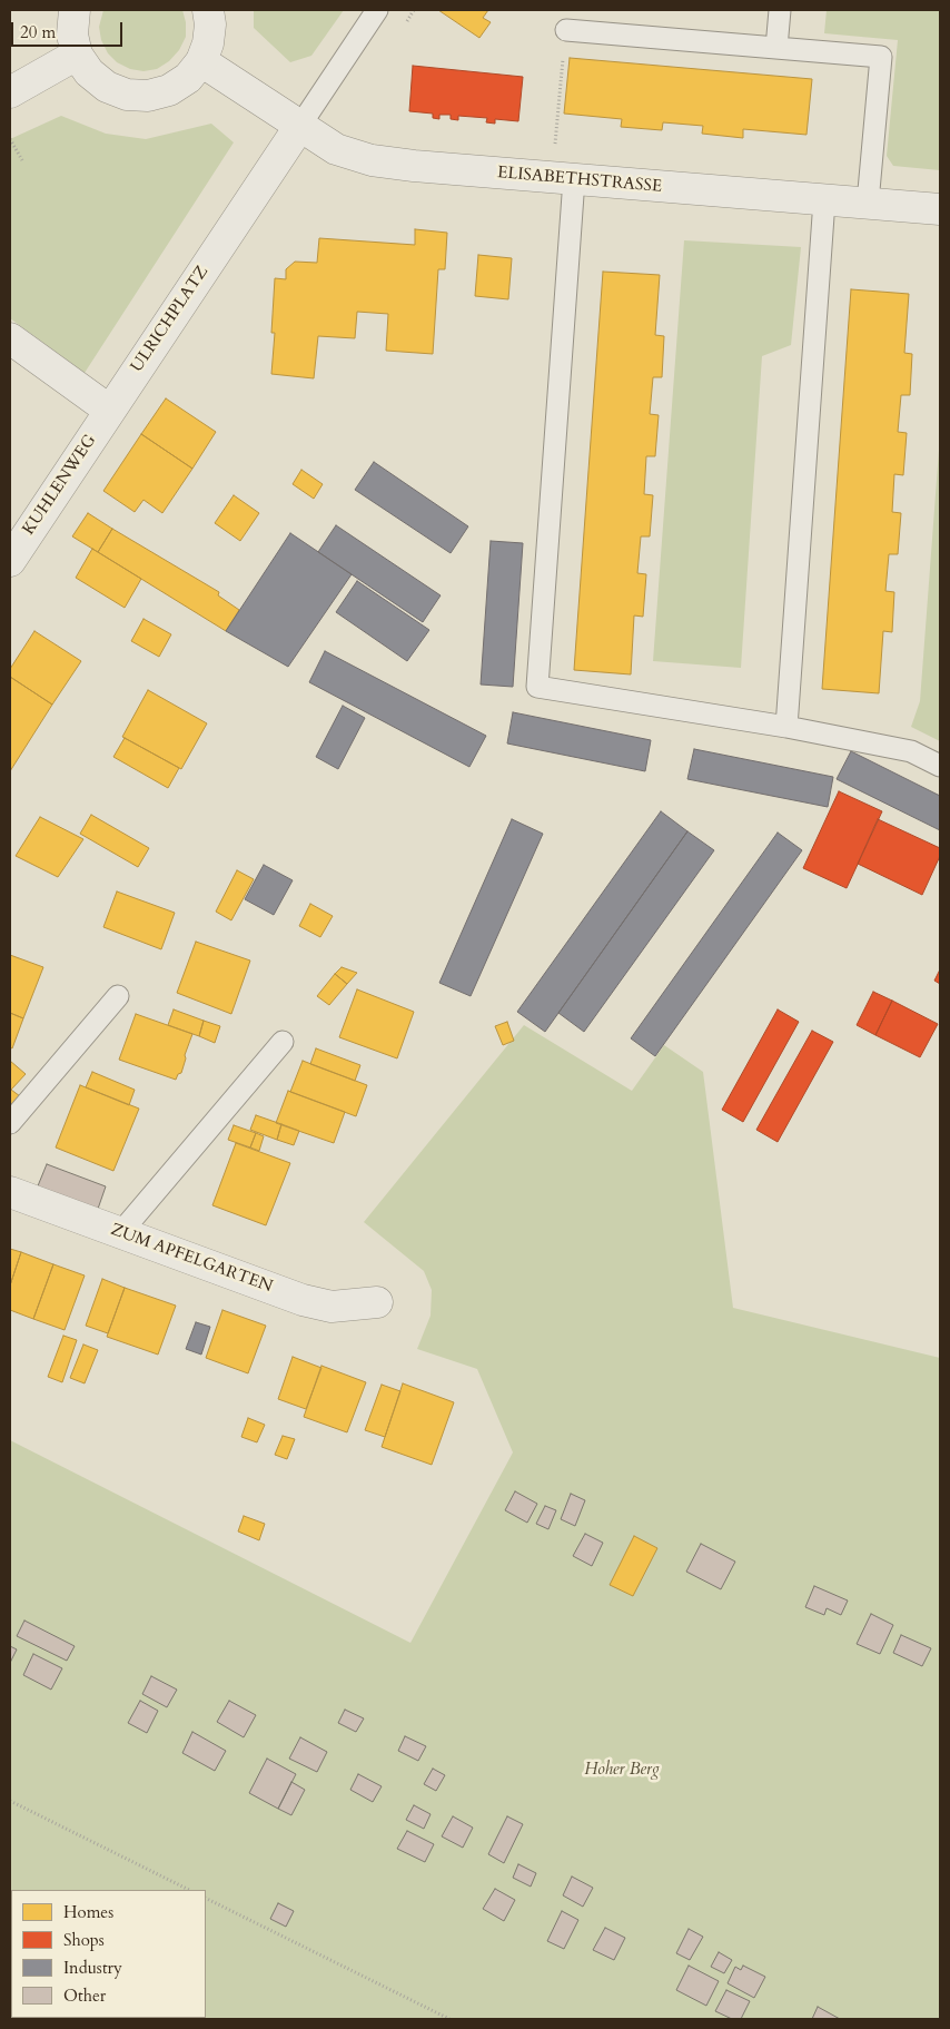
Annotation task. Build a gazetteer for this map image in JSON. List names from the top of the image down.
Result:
{
  "streets": {
    "street": [
      "ELISABETHSTRASSE",
      "ULRICHPLATZ",
      "KUHLENWEG",
      "ZUM APFELGARTEN"
    ]
  },
  "crossings": [
    ["ELISABETHSTRASSE", "ULRICHPLATZ"],
    ["ULRICHPLATZ", "KUHLENWEG"]
  ],
  "parks": ["Hoher Berg"],
  "legend": [
    "Homes",
    "Shops",
    "Industry",
    "Other"
  ],
  "scale_bar": "20 m"
}
